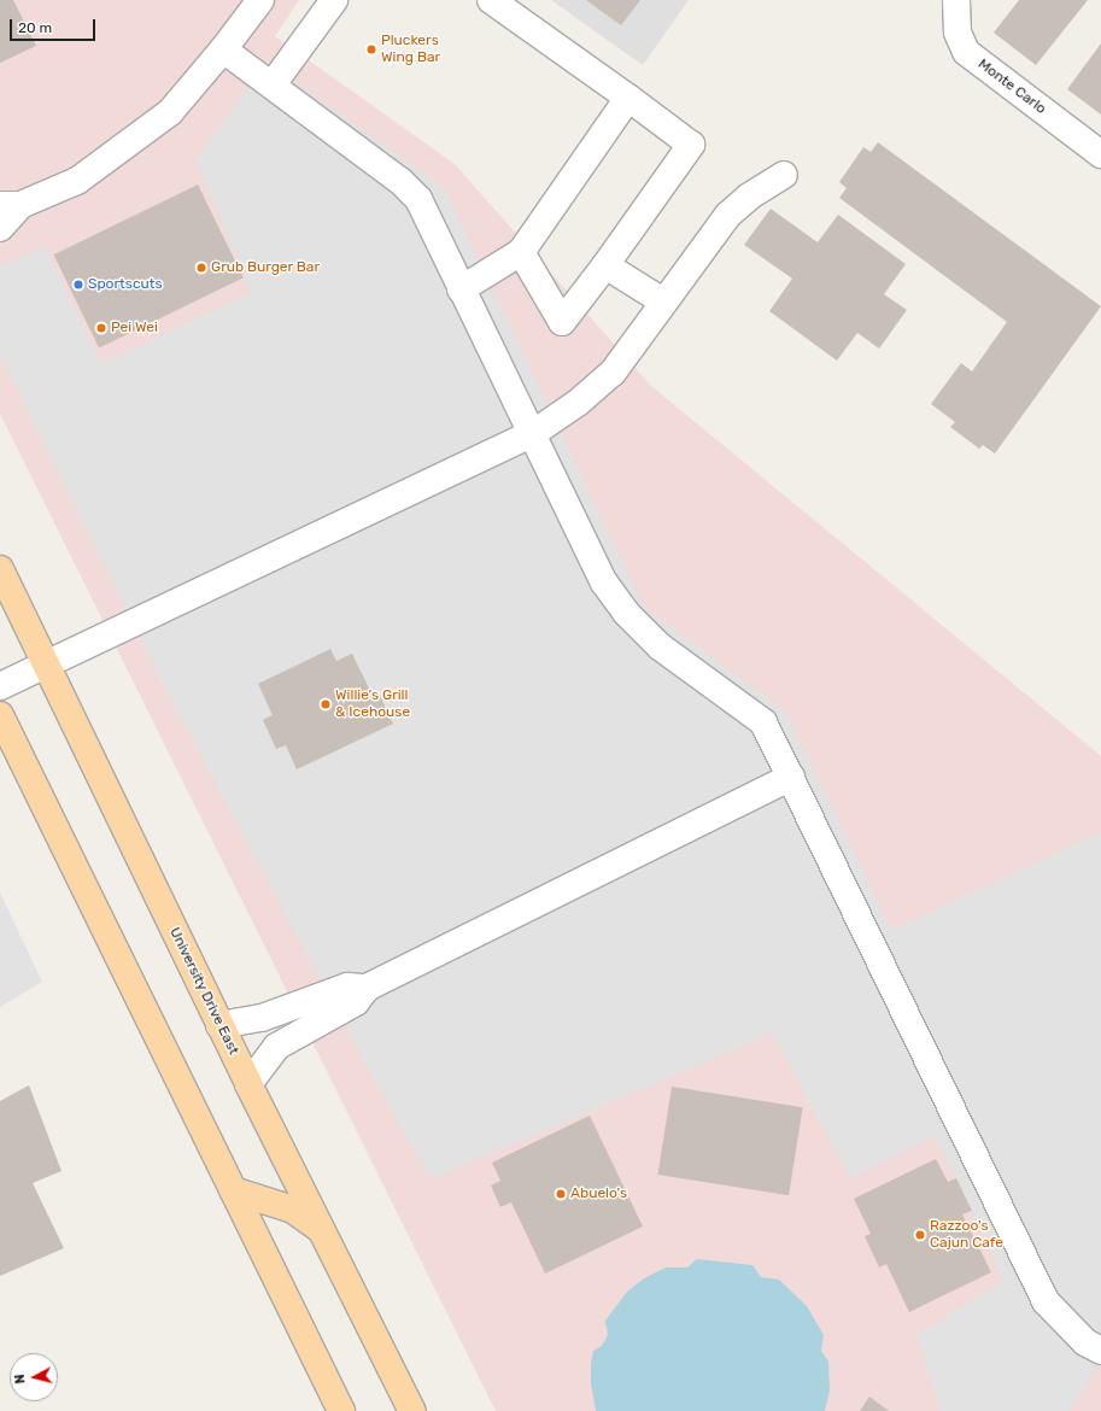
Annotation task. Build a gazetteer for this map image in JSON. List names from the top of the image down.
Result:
{
  "streets": {
    "main road": ["University Drive East"],
    "street": ["Monte Carlo"]
  },
  "places": [
    "Pluckers Wing Bar",
    "Grub Burger Bar",
    "Sportscuts",
    "Pei Wei",
    "Willie’s Grill & Icehouse",
    "Abuelo's",
    "Razzoo's Cajun Cafe"
  ],
  "scale_bar": "20 m",
  "north": "left"
}
